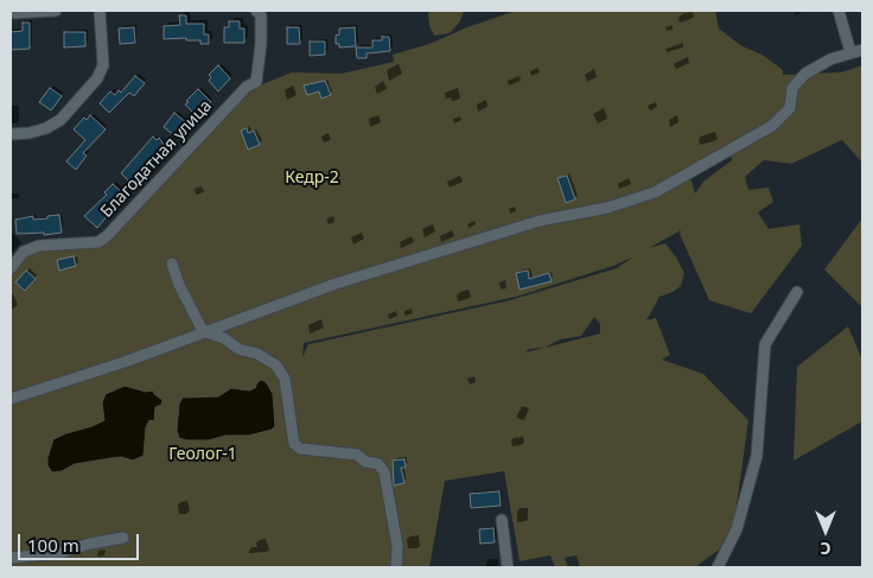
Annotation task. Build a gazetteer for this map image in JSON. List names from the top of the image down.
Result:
{
  "streets": {
    "street": ["Благодатная улица"]
  },
  "parks": ["Кедр-2", "Геолог-1"],
  "scale_bar": "100 m",
  "north": "bottom"
}
